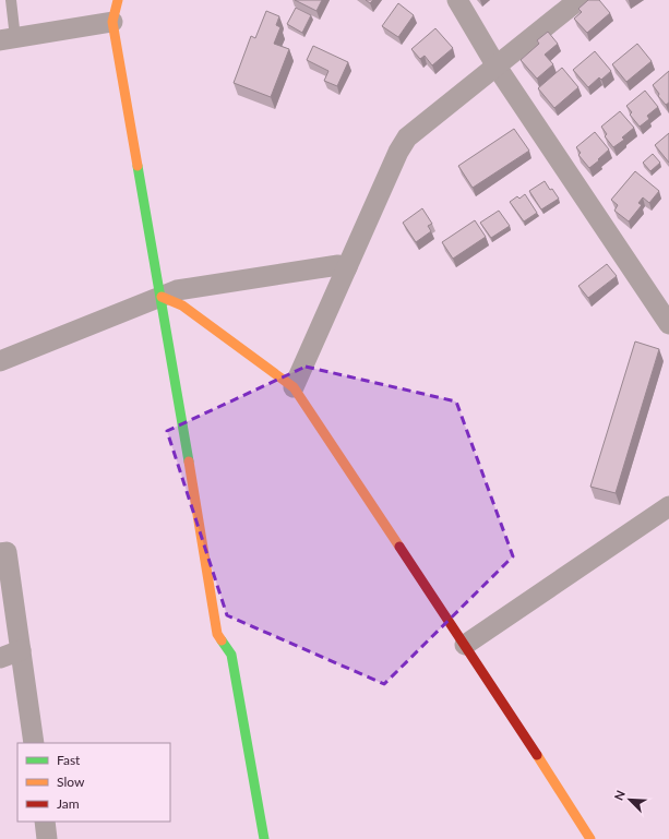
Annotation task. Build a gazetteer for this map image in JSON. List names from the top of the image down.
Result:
{
  "legend": ["Fast", "Slow", "Jam"],
  "north": "top left"
}
